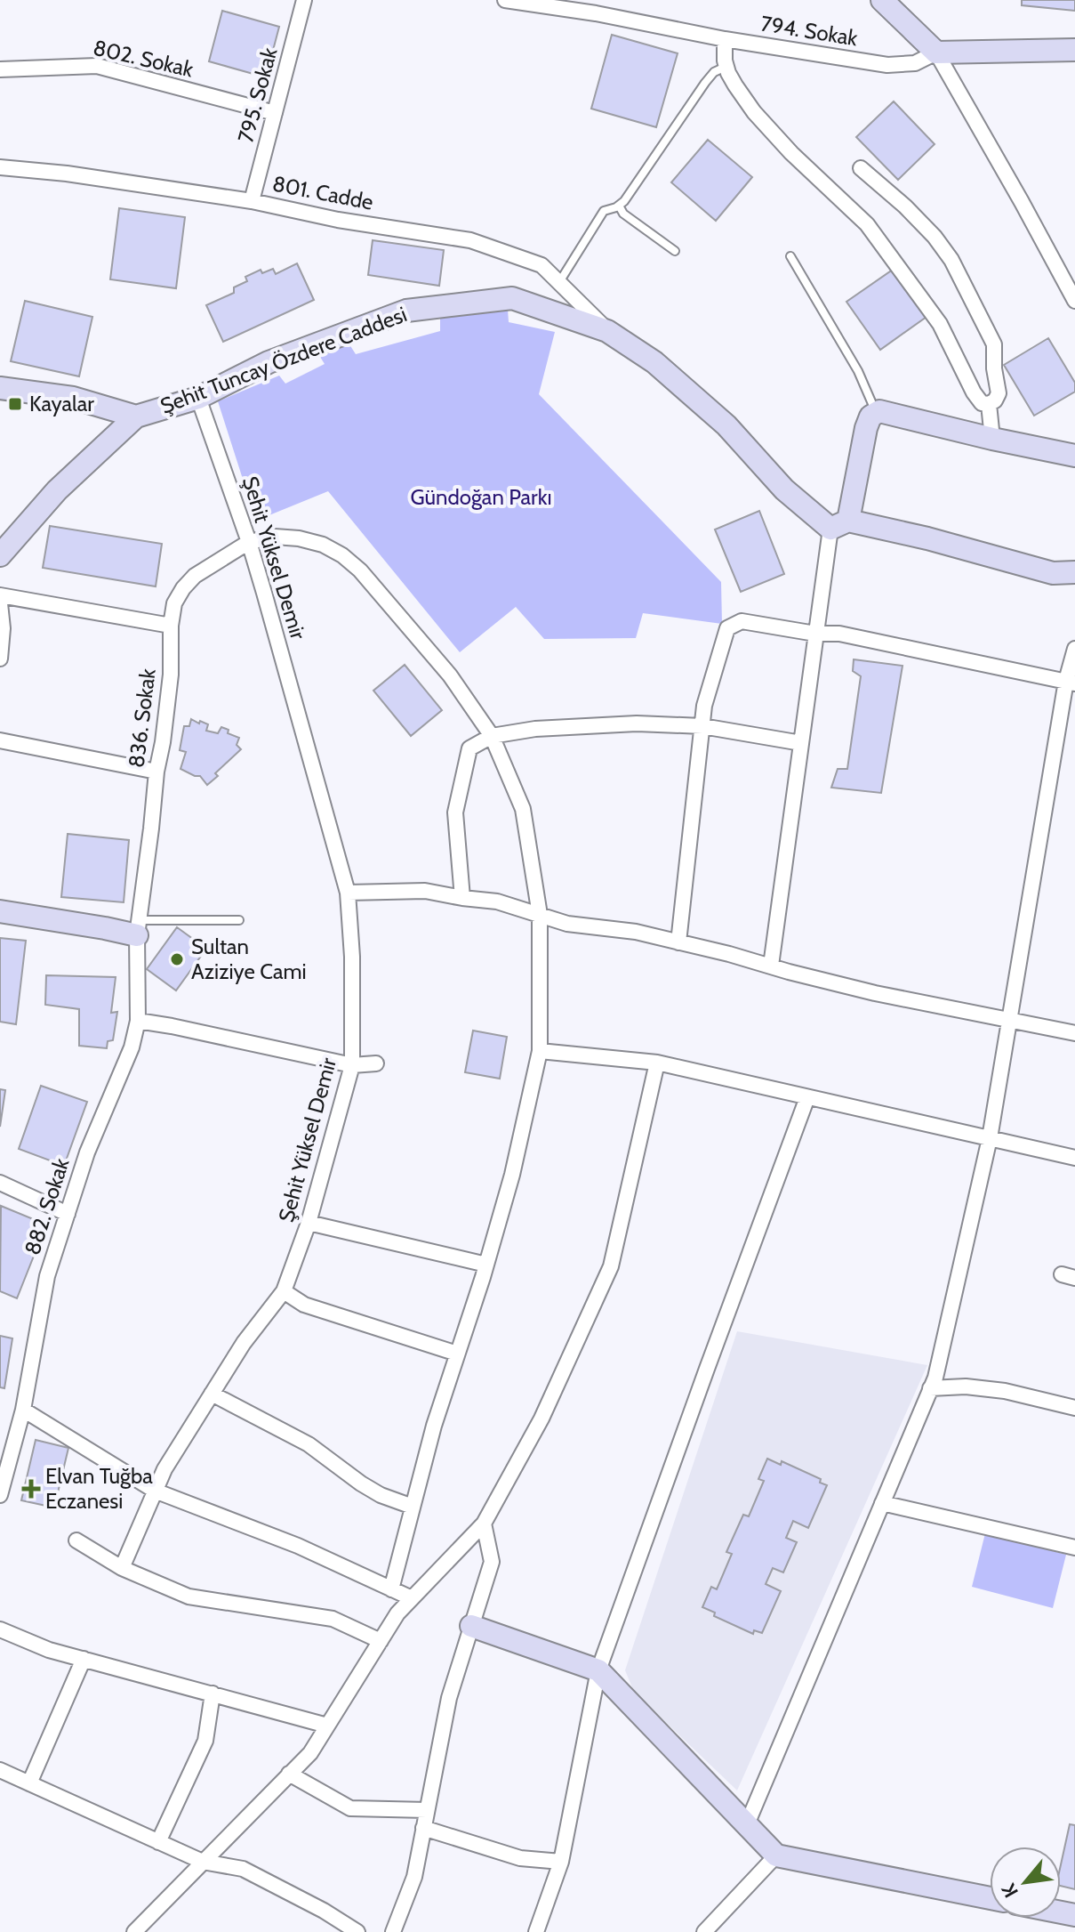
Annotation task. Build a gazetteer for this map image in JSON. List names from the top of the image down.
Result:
{
  "streets": {
    "street": [
      "794. Sokak",
      "802. Sokak",
      "795. Sokak",
      "801. Cadde",
      "Şehit Tuncay Özdere Caddesi",
      "Şehit Yüksel Demir",
      "836. Sokak",
      "882. Sokak"
    ]
  },
  "crossings": [
    ["802. Sokak", "795. Sokak"],
    ["795. Sokak", "801. Cadde"],
    ["801. Cadde", "Şehit Tuncay Özdere Caddesi"],
    ["Şehit Tuncay Özdere Caddesi", "Şehit Yüksel Demir"],
    ["Şehit Yüksel Demir", "836. Sokak"],
    ["836. Sokak", "882. Sokak"]
  ],
  "parks": ["Gündoğan Parkı"],
  "places": {
    "transit": ["Kayalar"],
    "other": ["Sultan Aziziye Cami"],
    "health": ["Elvan Tuğba Eczanesi"]
  },
  "north": "bottom left"
}
